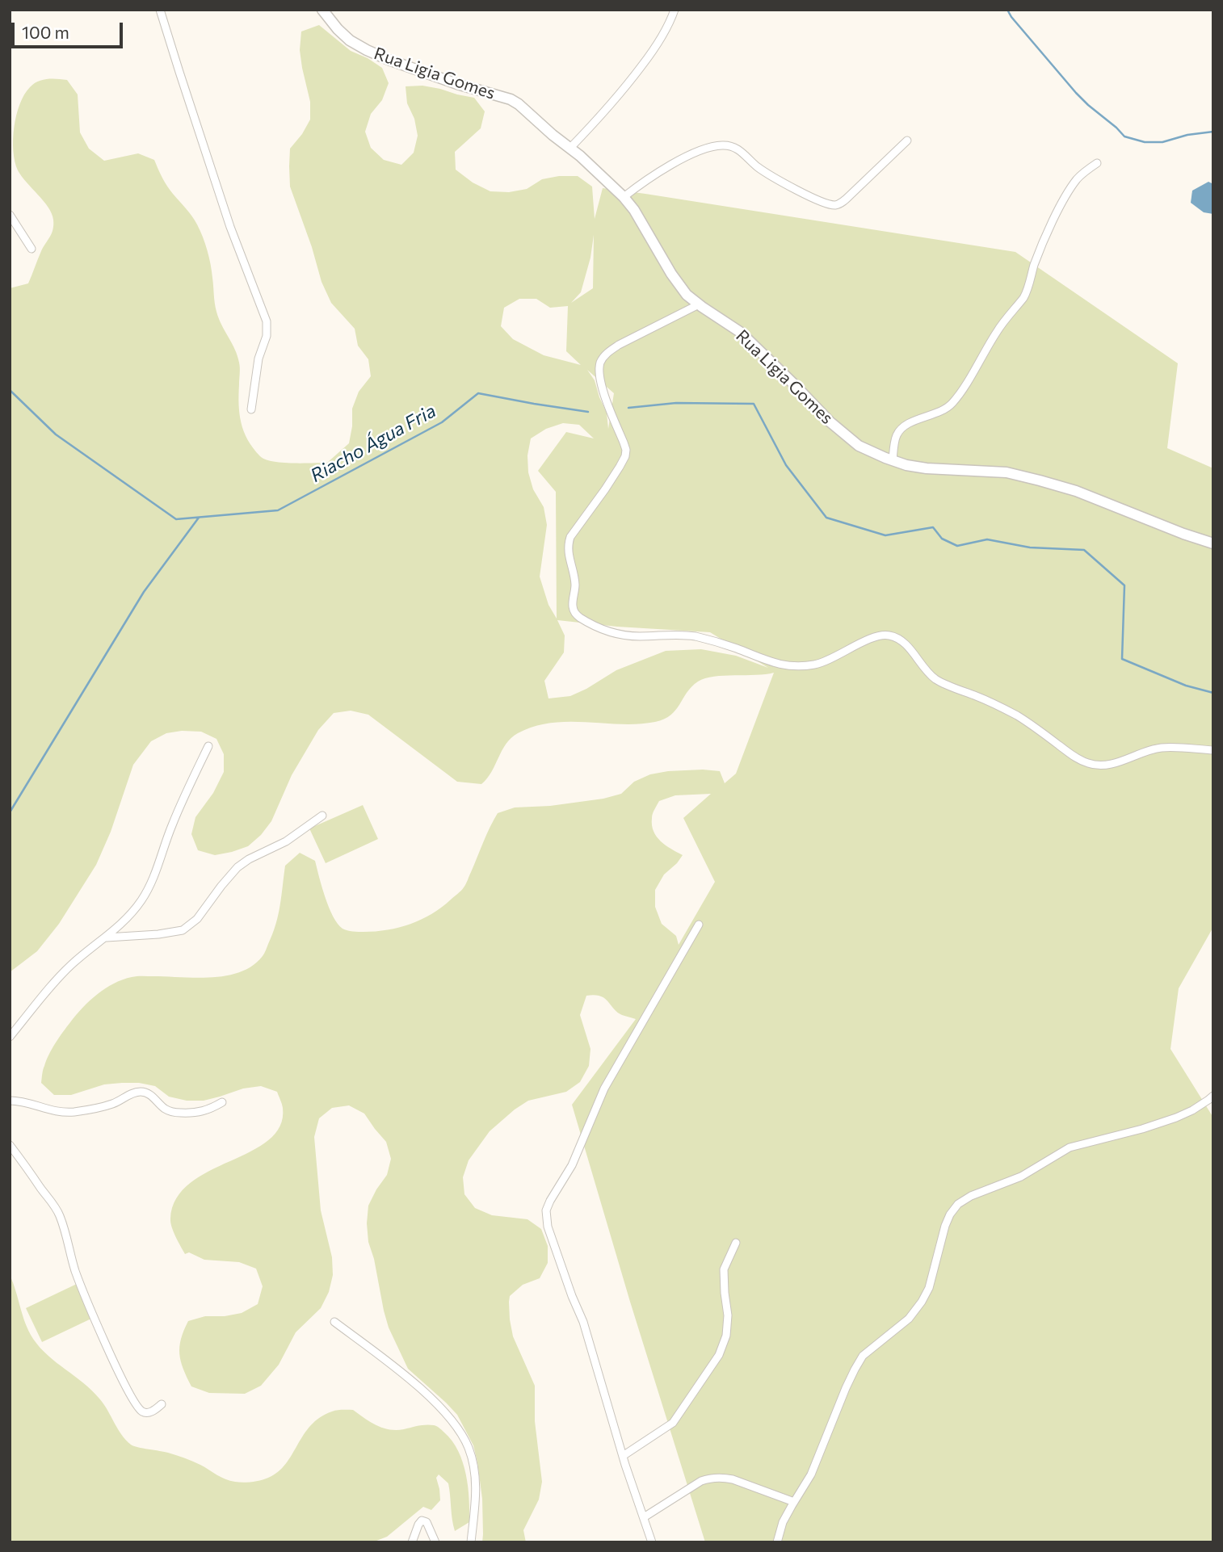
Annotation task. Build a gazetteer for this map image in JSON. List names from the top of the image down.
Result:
{
  "streets": {
    "street": ["Rua Ligia Gomes"]
  },
  "water": ["Riacho Água Fria"],
  "scale_bar": "100 m"
}
